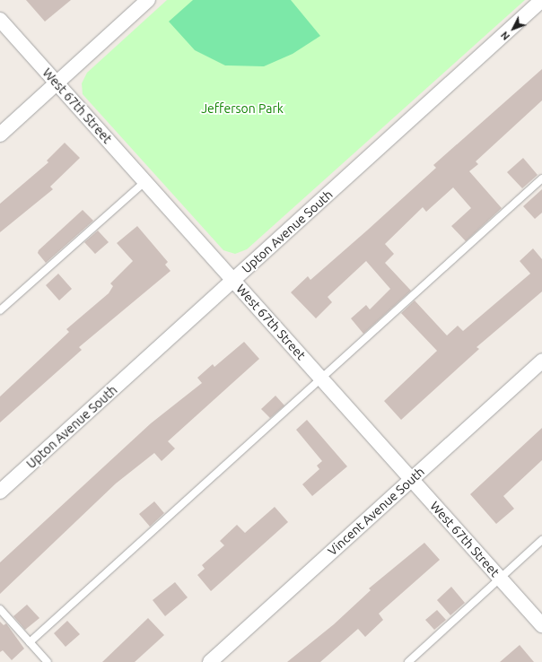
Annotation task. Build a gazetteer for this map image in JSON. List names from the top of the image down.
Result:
{
  "streets": {
    "street": ["West 67th Street", "Upton Avenue South", "Vincent Avenue South"]
  },
  "crossings": [
    ["West 67th Street", "Upton Avenue South"],
    ["West 67th Street", "Vincent Avenue South"]
  ],
  "parks": ["Jefferson Park"],
  "north": "bottom left"
}
